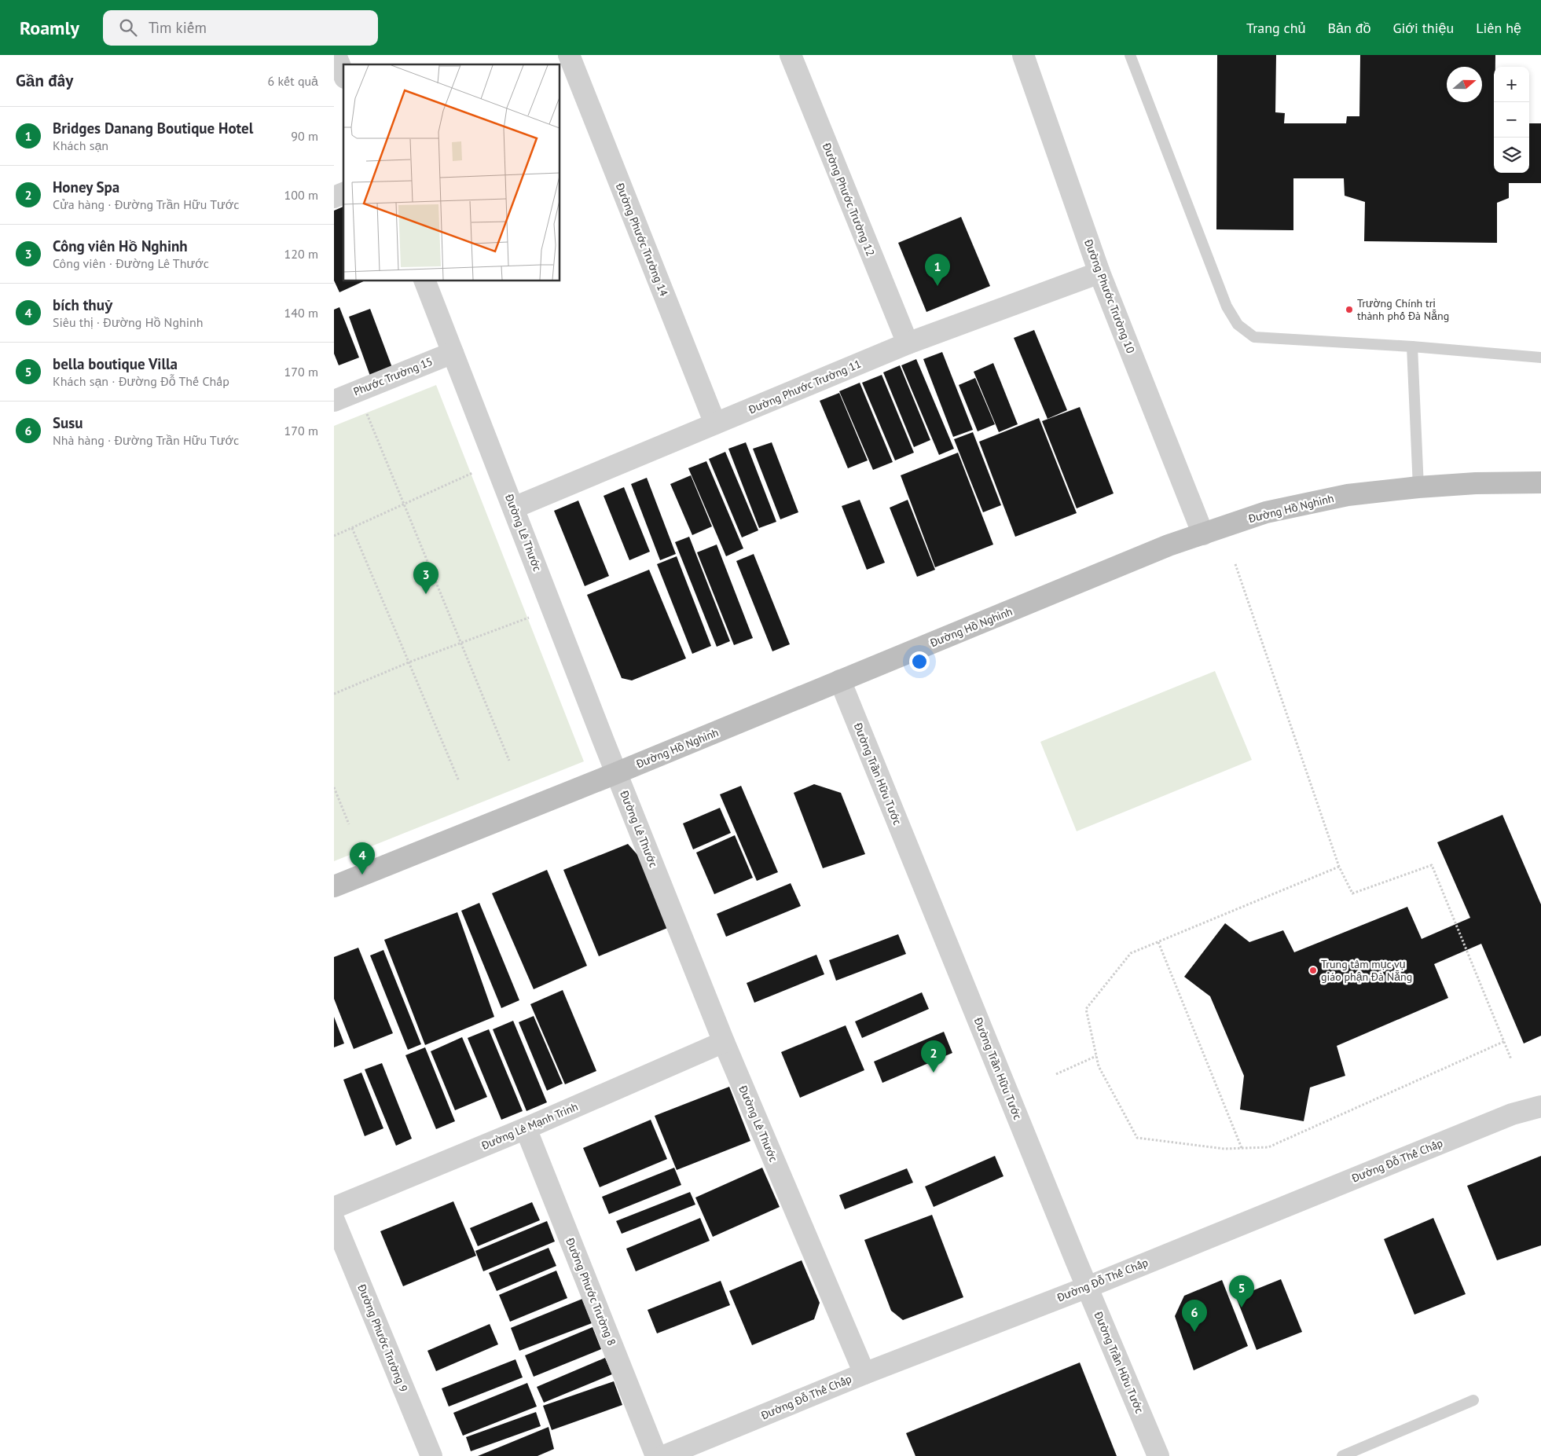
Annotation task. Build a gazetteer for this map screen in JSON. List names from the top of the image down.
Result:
{
  "streets": {
    "street": [
      "Đường Phước Trường 12",
      "Đường Phước Trường 14",
      "Đường Phước Trường 10",
      "Phước Trường 15",
      "Đường Phước Trường 11",
      "Đường Hồ Nghinh",
      "Đường Lê Thước",
      "Đường Trần Hữu Tước",
      "Đường Lê Mạnh Trinh",
      "Đường Đỗ Thế Chấp",
      "Đường Phước Trường 8",
      "Đường Phước Trường 9"
    ]
  },
  "crossings": [
    ["Đường Phước Trường 12", "Đường Phước Trường 11"],
    ["Đường Phước Trường 14", "Đường Phước Trường 11"],
    ["Đường Phước Trường 10", "Đường Phước Trường 11"],
    ["Đường Phước Trường 10", "Đường Hồ Nghinh"],
    ["Phước Trường 15", "Đường Lê Thước"],
    ["Đường Phước Trường 11", "Đường Lê Thước"],
    ["Đường Hồ Nghinh", "Đường Lê Thước"],
    ["Đường Hồ Nghinh", "Đường Trần Hữu Tước"],
    ["Đường Lê Thước", "Đường Lê Mạnh Trinh"],
    ["Đường Lê Thước", "Đường Đỗ Thế Chấp"],
    ["Đường Trần Hữu Tước", "Đường Đỗ Thế Chấp"],
    ["Đường Lê Mạnh Trinh", "Đường Phước Trường 8"]
  ],
  "places": ["Trường Chính trị thành phố Đà Nẵng", "Trung tâm mục vụ giáo phận Đà Nẵng"],
  "north": "right",
  "page": {
    "header": "Roamly",
    "search": "Tìm kiếm",
    "nav": [
      "Trang chủ",
      "Bản đồ",
      "Giới thiệu",
      "Liên hệ"
    ],
    "heading": ["Gần đây", "6 kết quả"],
    "map_buttons": ["+", "−"],
    "list": [
      {
        "mark": "1",
        "name": "Bridges Danang Boutique Hotel",
        "note": "Khách sạn",
        "value": "90 m"
      },
      {
        "mark": "2",
        "name": "Honey Spa",
        "note": "Cửa hàng · Đường Trần Hữu Tước",
        "value": "100 m"
      },
      {
        "mark": "3",
        "name": "Công viên Hồ Nghinh",
        "note": "Công viên · Đường Lê Thước",
        "value": "120 m"
      },
      {
        "mark": "4",
        "name": "bích thuỷ",
        "note": "Siêu thị · Đường Hồ Nghinh",
        "value": "140 m"
      },
      {
        "mark": "5",
        "name": "bella boutique Villa",
        "note": "Khách sạn · Đường Đỗ Thế Chấp",
        "value": "170 m"
      },
      {
        "mark": "6",
        "name": "Susu",
        "note": "Nhà hàng · Đường Trần Hữu Tước",
        "value": "170 m"
      }
    ],
    "pins": [
      "1",
      "3",
      "4",
      "2",
      "5",
      "6"
    ]
  }
}
